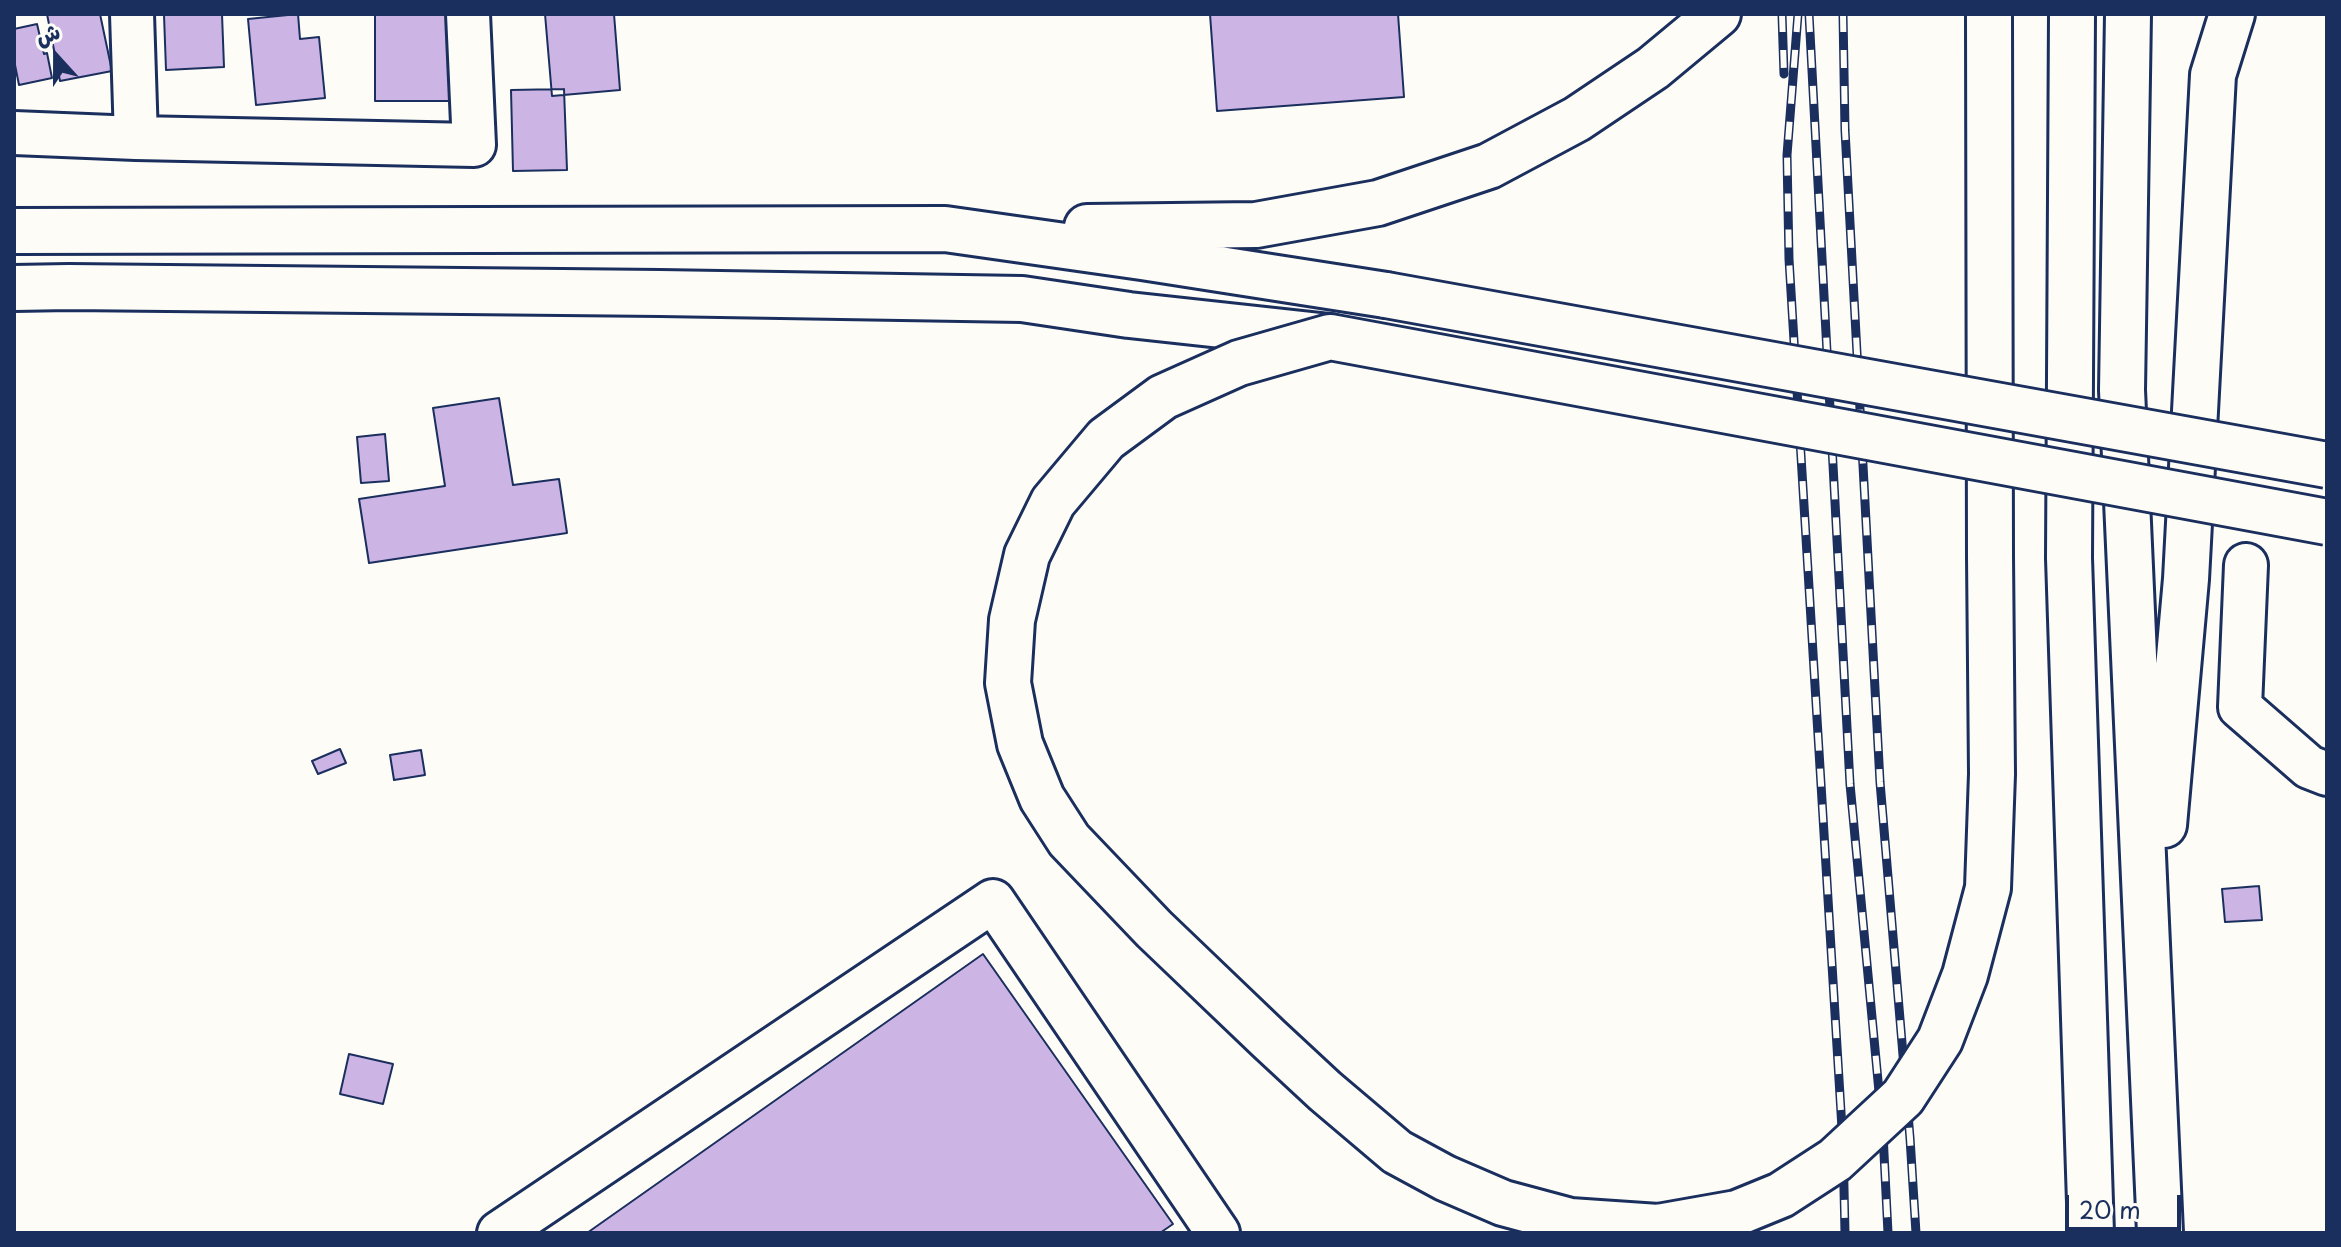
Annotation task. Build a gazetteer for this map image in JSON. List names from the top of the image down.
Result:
{
  "scale_bar": "20 m",
  "north": "top"
}
